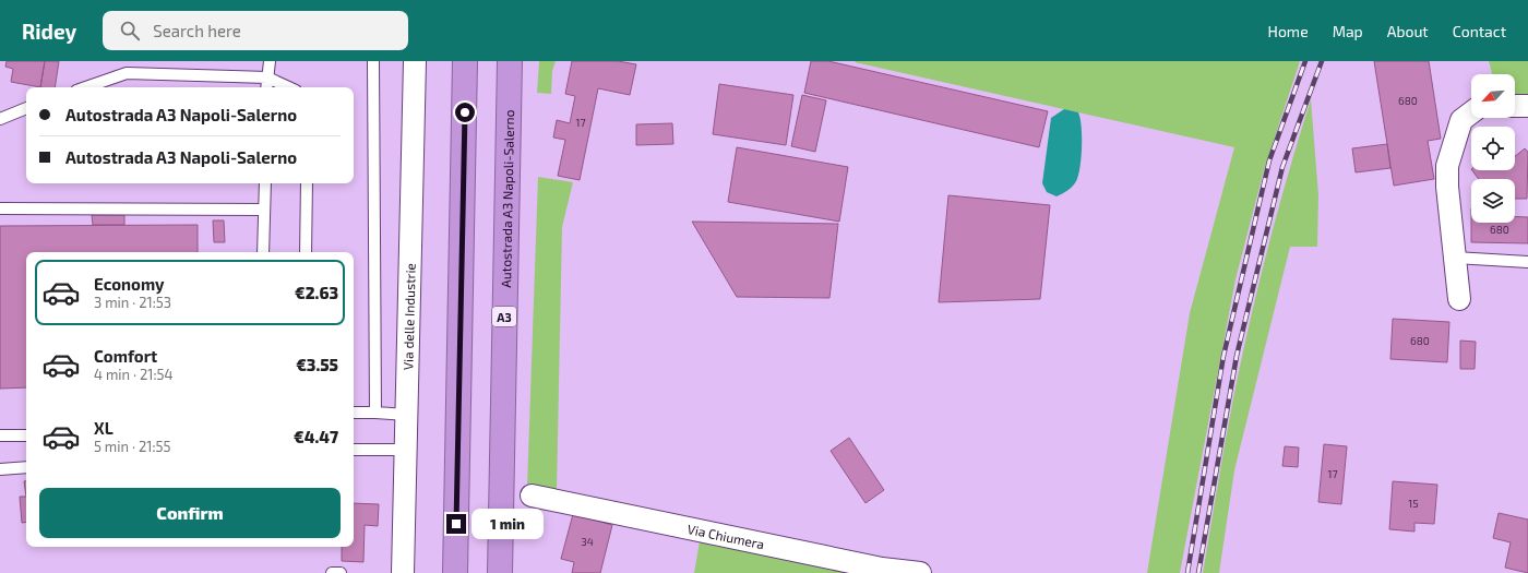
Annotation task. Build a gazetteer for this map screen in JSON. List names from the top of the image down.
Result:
{
  "streets": {
    "highway": ["Autostrada A3 Napoli-Salerno", "A3"],
    "street": ["Via delle Industrie", "Via Chiumera"]
  },
  "house_numbers": [
    "680",
    "17",
    "680",
    "680",
    "17",
    "15",
    "34"
  ],
  "north": "bottom left",
  "page": {
    "header": "Ridey",
    "search": "Search here",
    "nav": [
      "Home",
      "Map",
      "About",
      "Contact"
    ],
    "banner": ["Autostrada A3 Napoli-Salerno", "Autostrada A3 Napoli-Salerno"],
    "list": [
      {
        "name": "Economy",
        "note": "3 min · 21:53",
        "value": "€2.63"
      },
      {
        "name": "Comfort",
        "note": "4 min · 21:54",
        "value": "€3.55"
      },
      {
        "name": "XL",
        "note": "5 min · 21:55",
        "value": "€4.47"
      }
    ],
    "buttons": "Confirm",
    "bubble": "1 min"
  }
}
